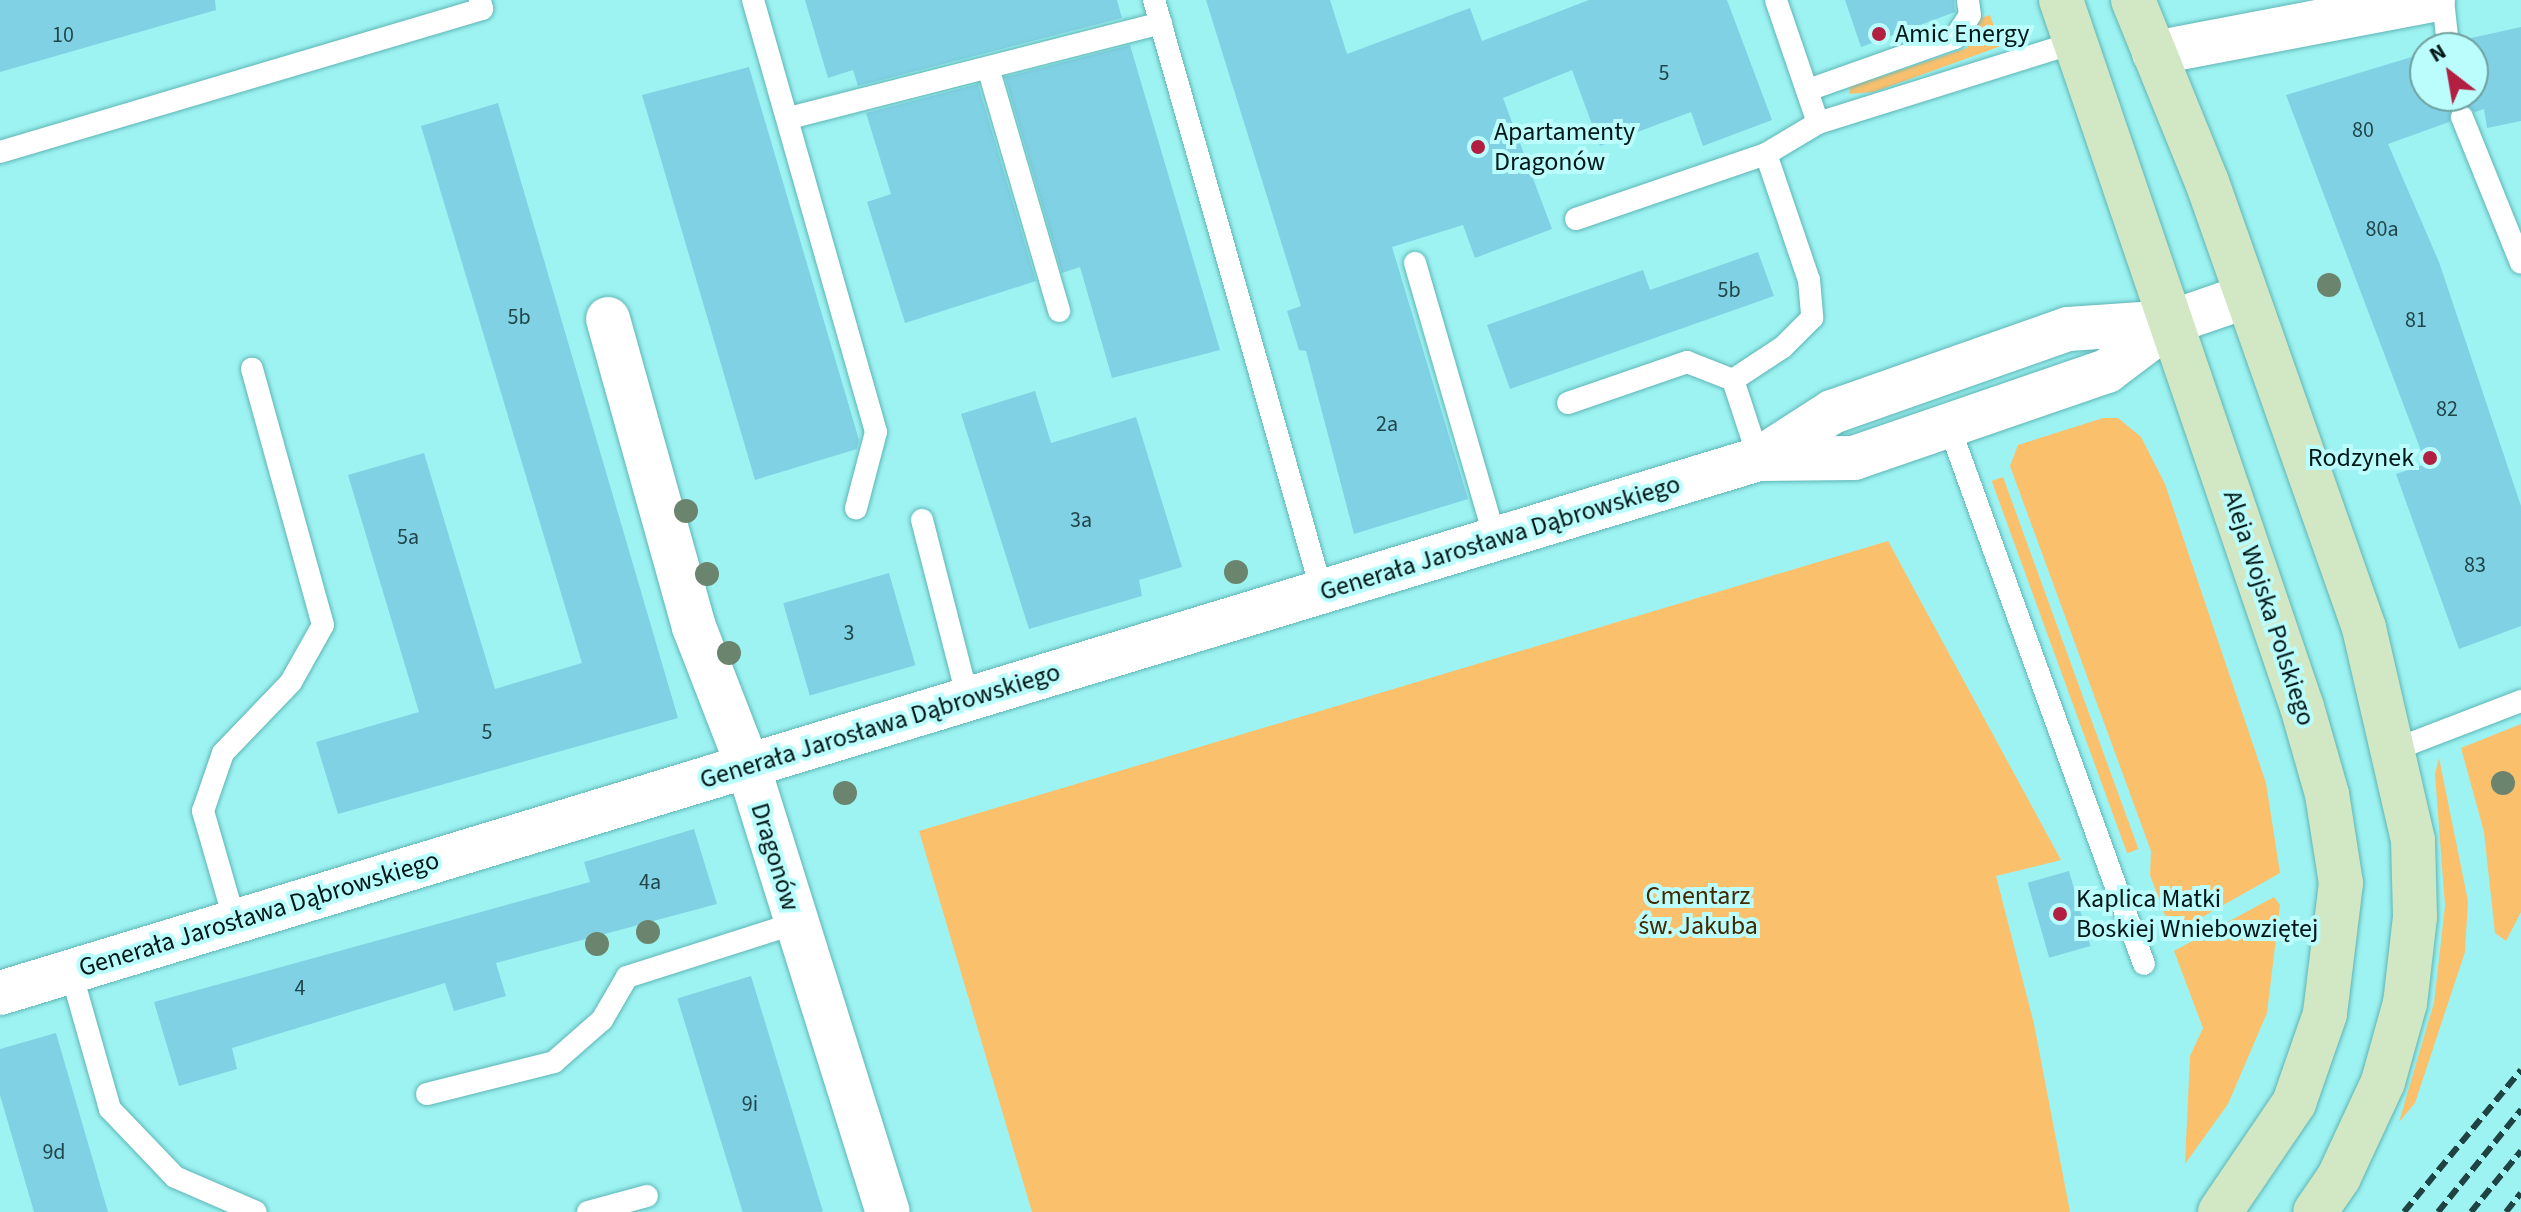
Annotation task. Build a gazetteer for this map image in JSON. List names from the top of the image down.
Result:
{
  "streets": {
    "main road": ["Aleja Wojska Polskiego"],
    "street": ["Generała Jarosława Dąbrowskiego", "Dragonów"]
  },
  "crossings": [
    ["Generała Jarosława Dąbrowskiego", "Aleja Wojska Polskiego"],
    ["Generała Jarosława Dąbrowskiego", "Dragonów"]
  ],
  "parks": ["Cmentarz św. Jakuba"],
  "places": [
    "Amic Energy",
    "Apartamenty Dragonów",
    "Rodzynek",
    "Kaplica Matki Boskiej Wniebowziętej"
  ],
  "house_numbers": [
    "10",
    "5",
    "80",
    "80a",
    "5b",
    "5b",
    "81",
    "82",
    "2a",
    "3a",
    "5a",
    "83",
    "3",
    "5",
    "4a",
    "4",
    "9i",
    "9d"
  ],
  "north": "top left"
}
